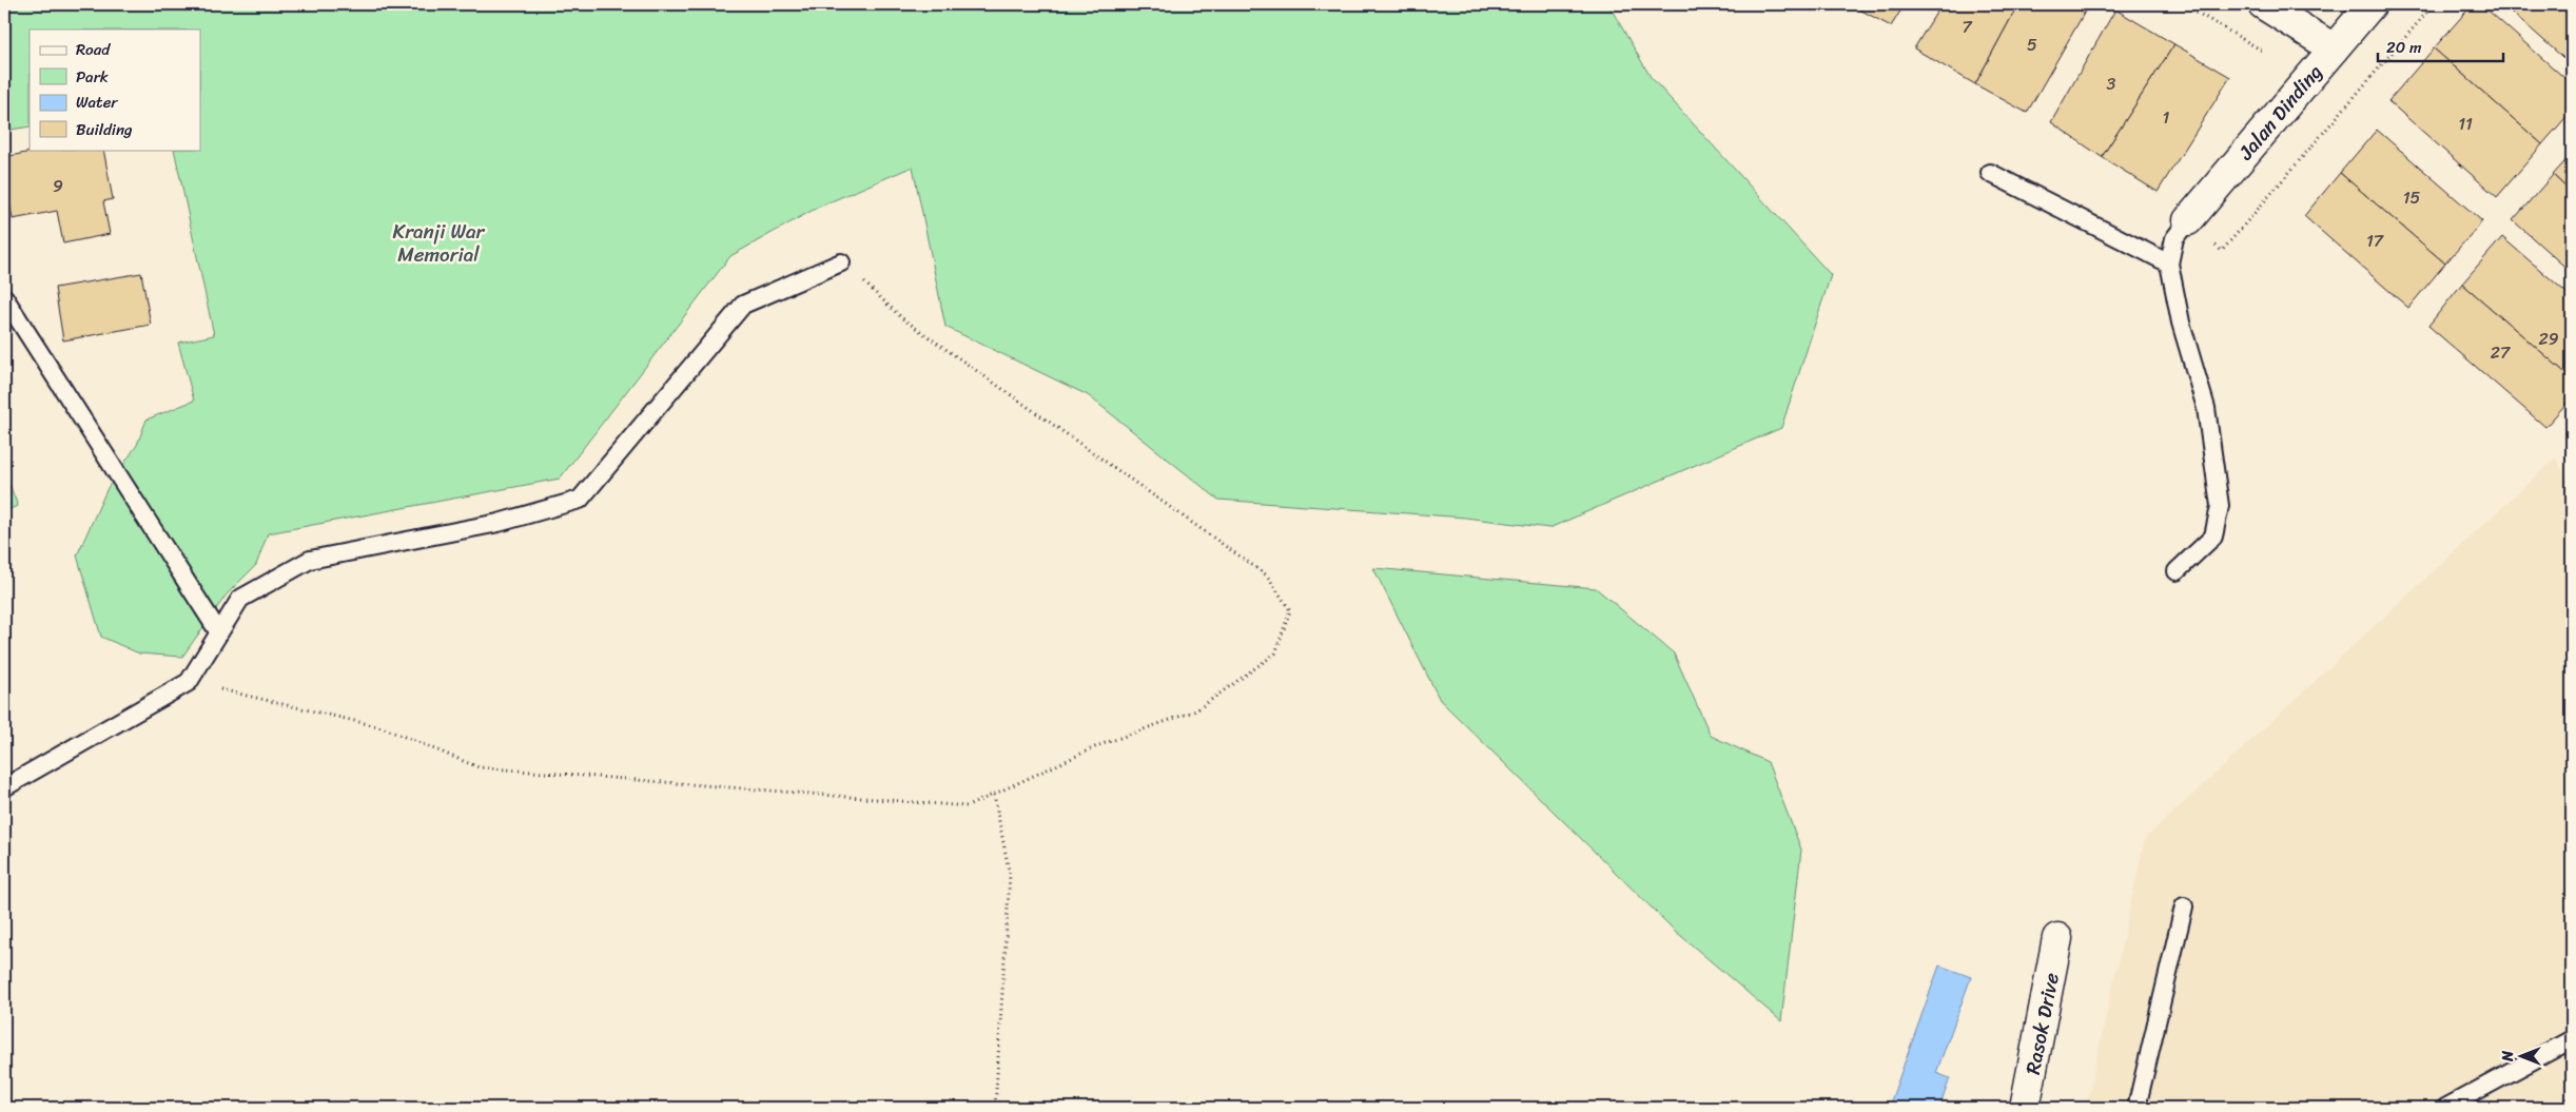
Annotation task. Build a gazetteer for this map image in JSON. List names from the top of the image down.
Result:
{
  "streets": {
    "street": ["Jalan Dinding", "Rasok Drive"]
  },
  "parks": ["Kranji War Memorial"],
  "house_numbers": [
    "7",
    "5",
    "3",
    "1",
    "11",
    "9",
    "15",
    "17",
    "29",
    "27"
  ],
  "legend": [
    "Road",
    "Park",
    "Water",
    "Building"
  ],
  "scale_bar": "20 m",
  "north": "left"
}
